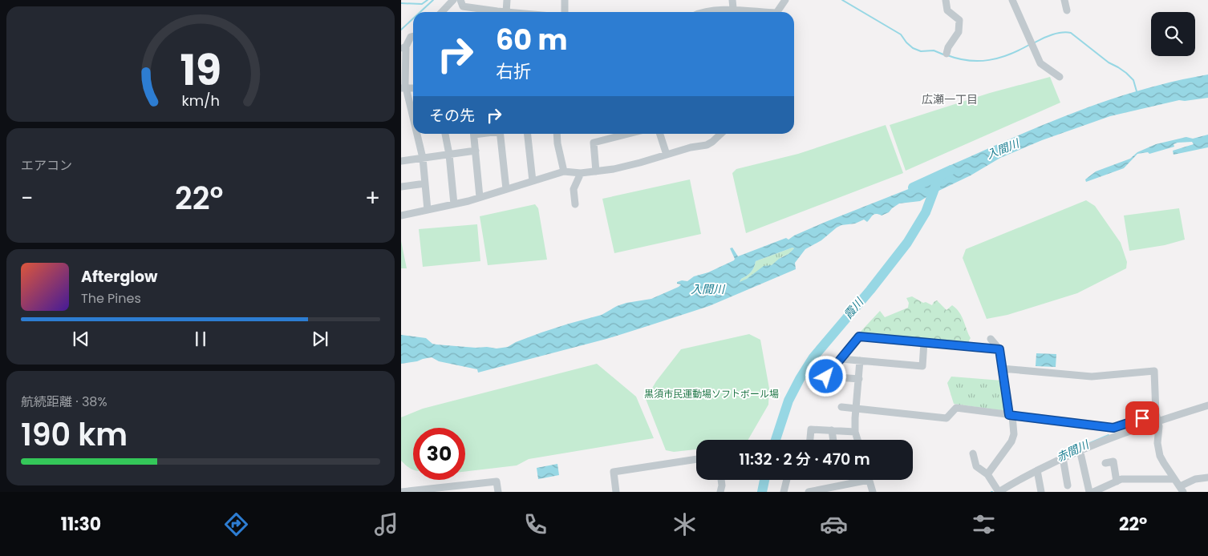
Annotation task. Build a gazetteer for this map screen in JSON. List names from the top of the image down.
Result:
{
  "districts": ["広瀬一丁目"],
  "water": ["入間川", "霞川", "赤間川"],
  "parks": ["黒須市民運動場ソフトボール場"],
  "page": {
    "turn": ["60 m", "右折"],
    "then": "その先",
    "tile": [
      "エアコン",
      ["航続距離 · 38%", "190 km"]
    ],
    "heat": ["−", "22°", "+"],
    "song": ["Afterglow", "The Pines"],
    "limit": "30",
    "trip": "11:32 · 2 分 · 470 m",
    "tabs": ["11:30", "22°"],
    "gauge": ["19", "km/h"]
  }
}
